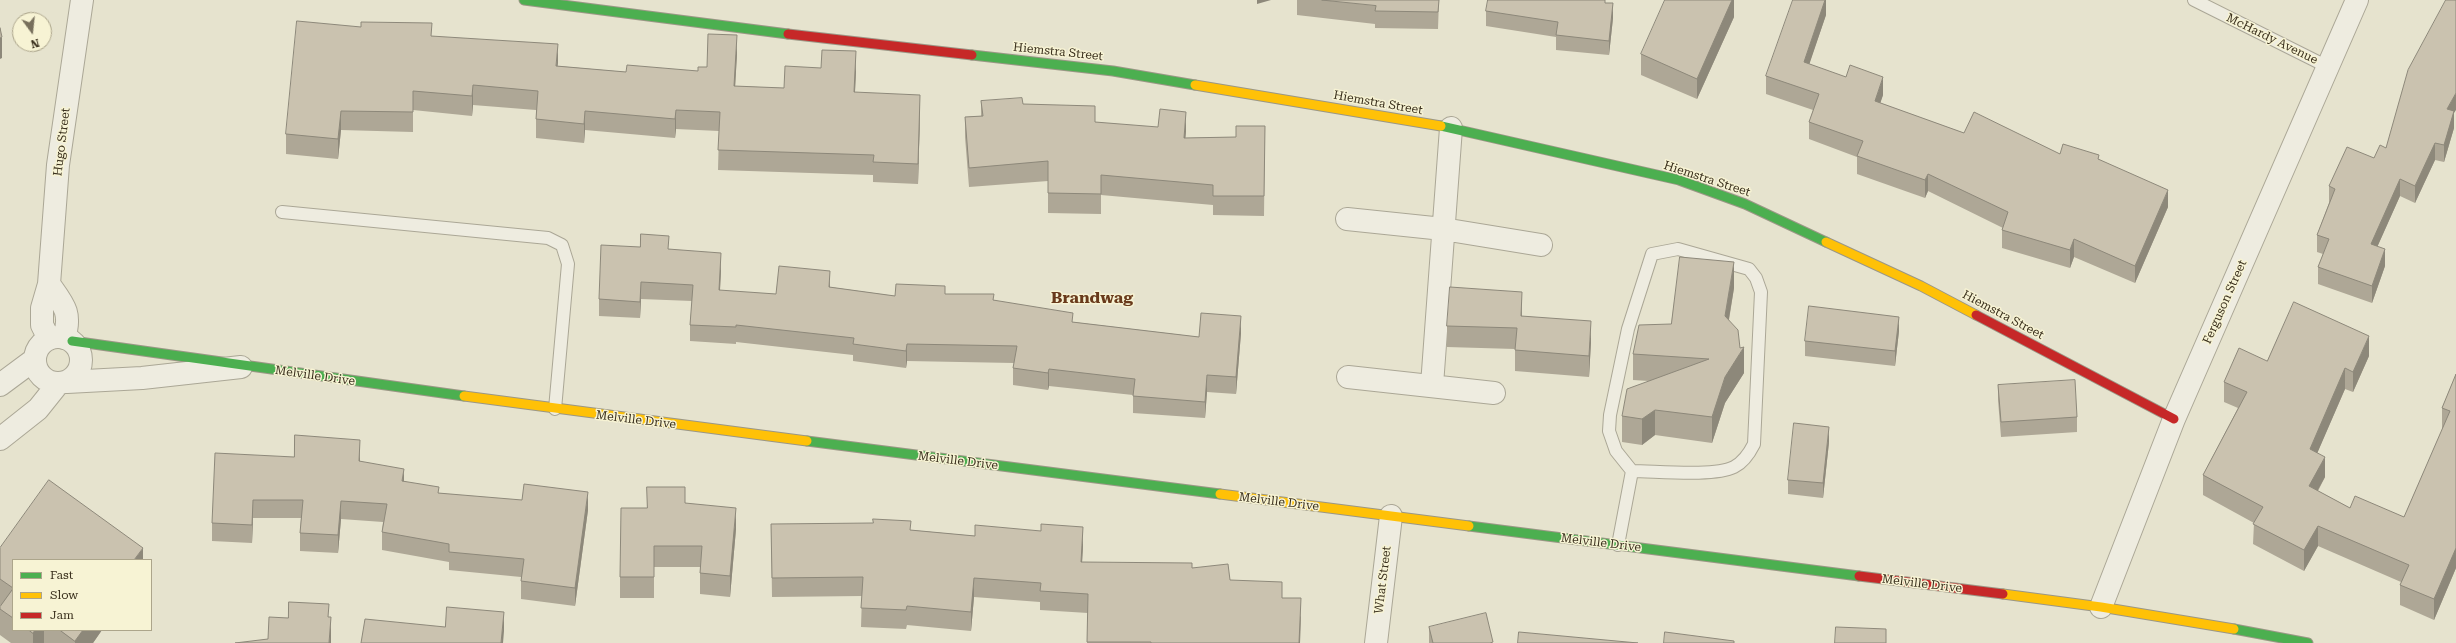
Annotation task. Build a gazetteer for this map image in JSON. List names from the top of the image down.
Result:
{
  "streets": {
    "street": [
      "Hiemstra Street",
      "Hugo Street",
      "Ferguson Street",
      "Melville Drive",
      "What Street"
    ],
    "lane": ["McHardy Avenue"]
  },
  "crossings": [
    ["McHardy Avenue", "Ferguson Street"],
    ["Hiemstra Street", "Ferguson Street"],
    ["Hugo Street", "Melville Drive"],
    ["Ferguson Street", "Melville Drive"],
    ["Melville Drive", "What Street"]
  ],
  "districts": ["Brandwag"],
  "legend": ["Fast", "Slow", "Jam"],
  "north": "bottom"
}
